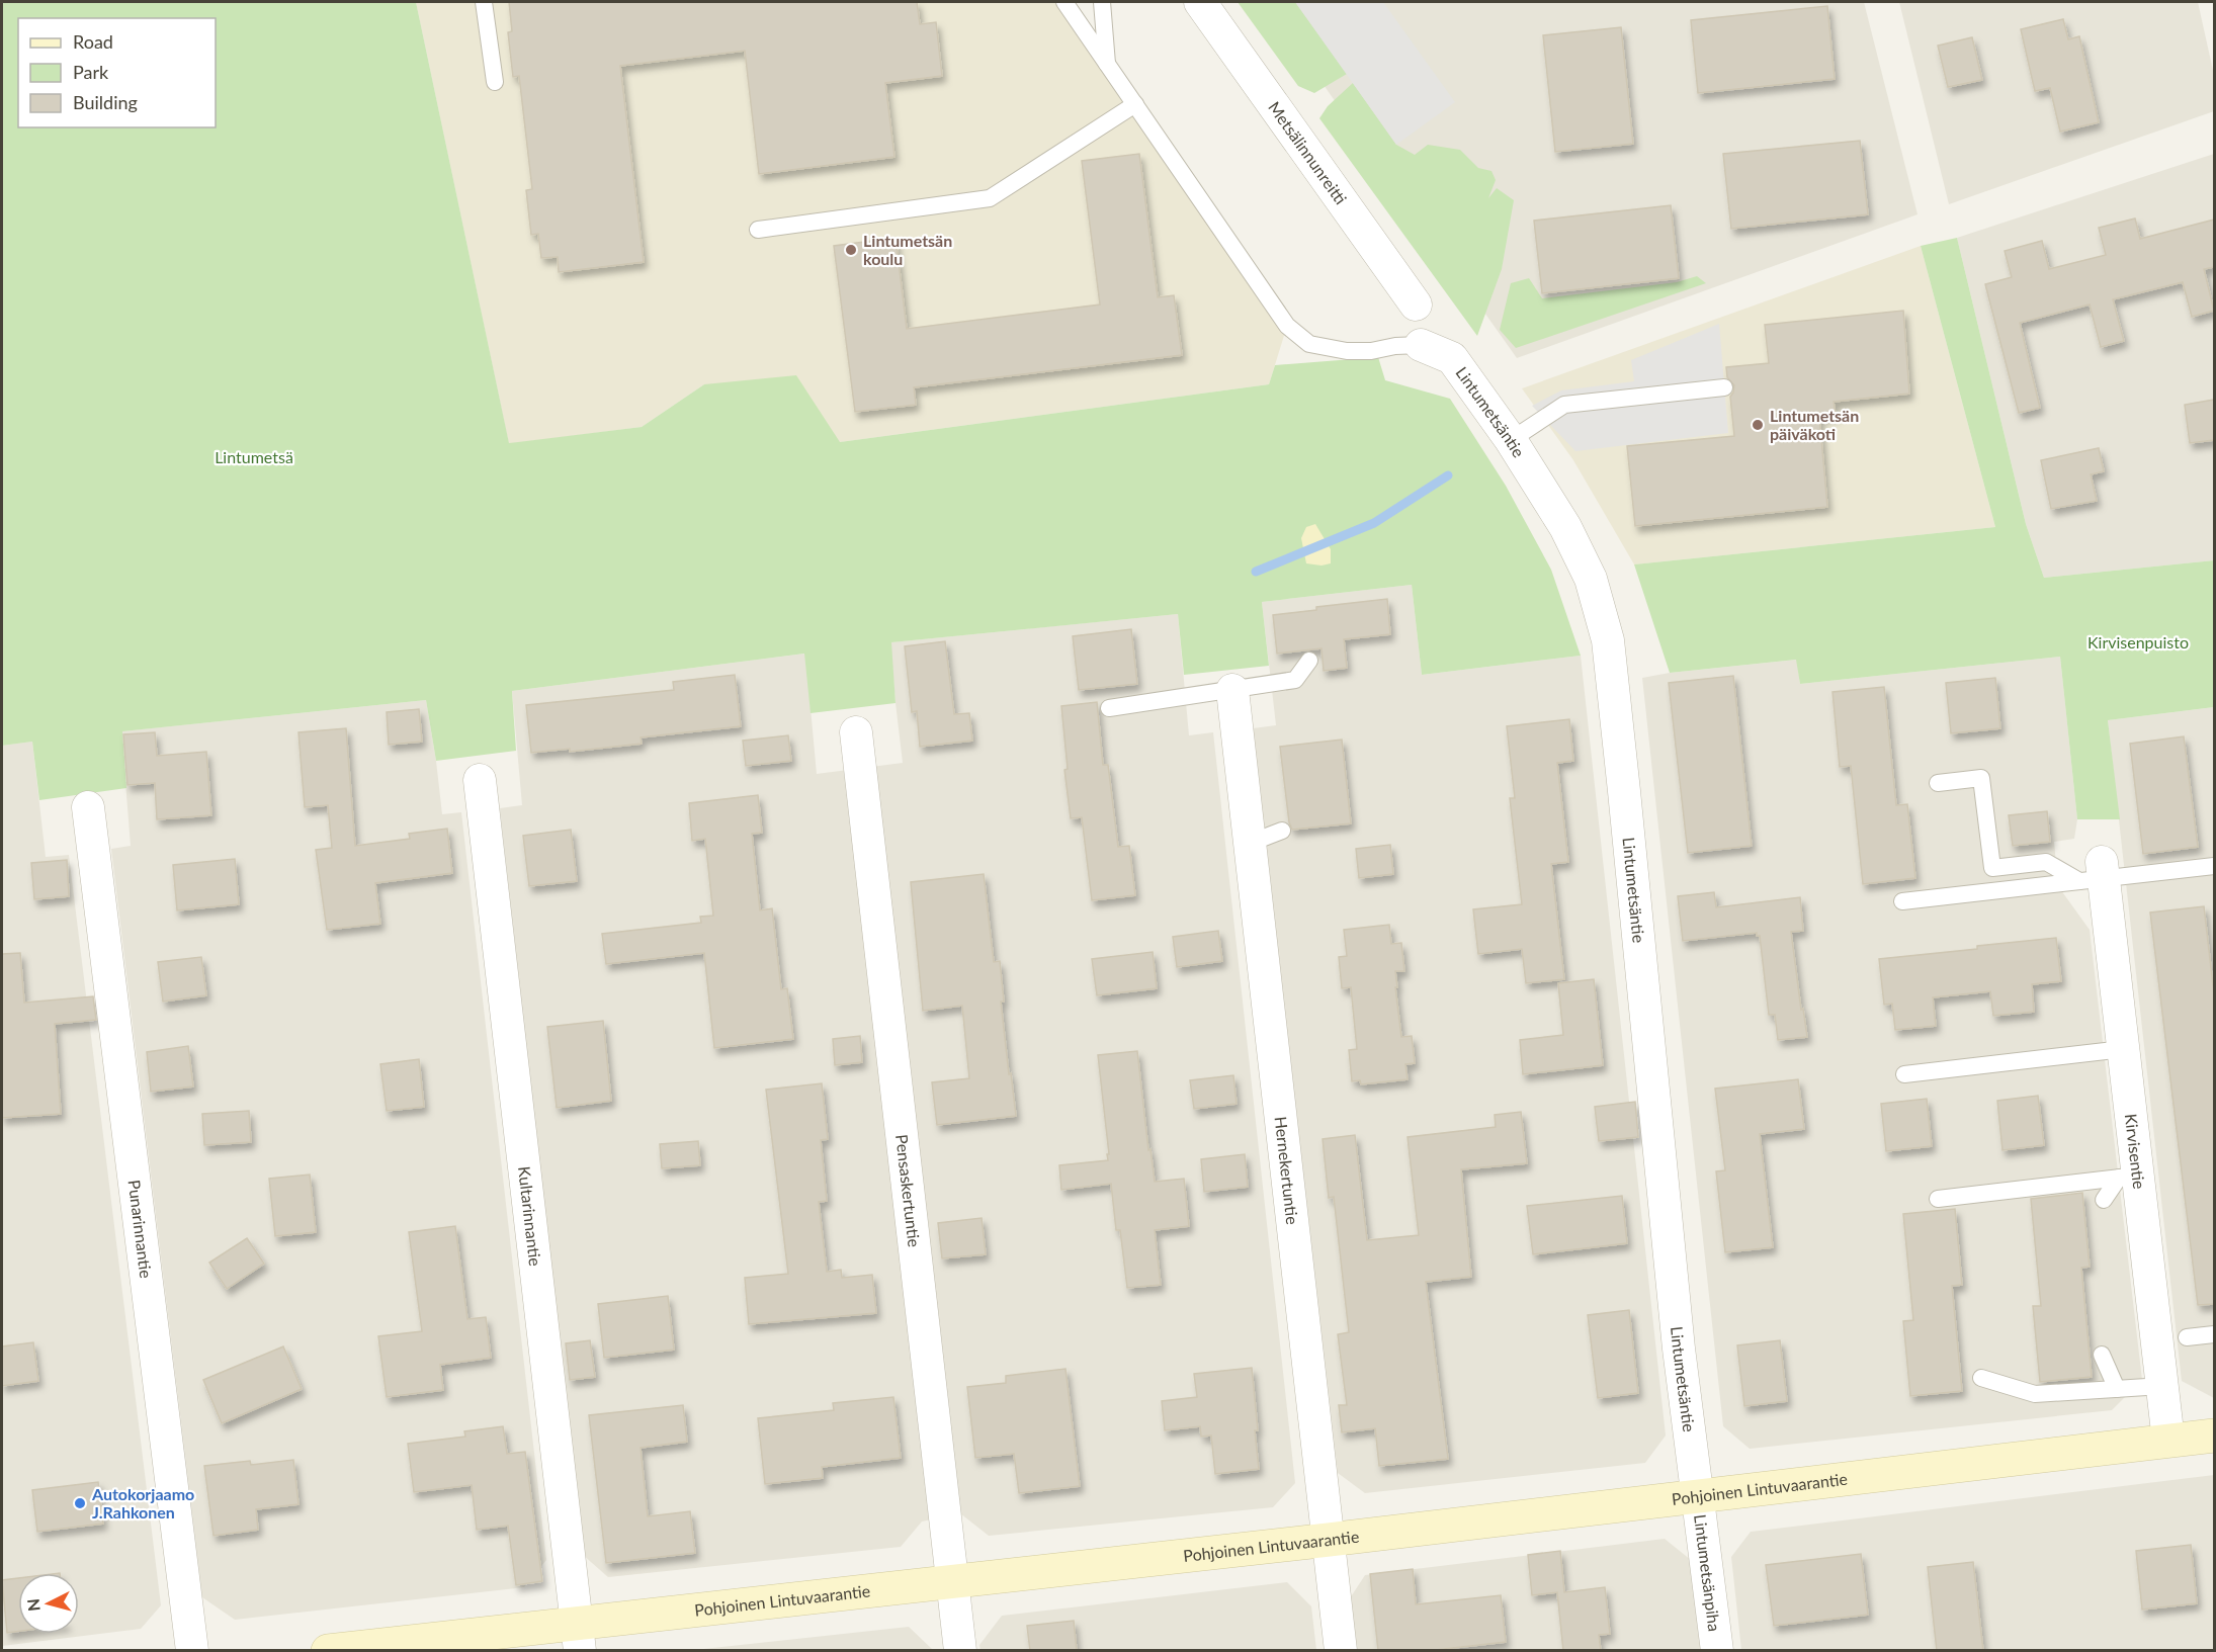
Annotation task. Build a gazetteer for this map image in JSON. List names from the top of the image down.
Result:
{
  "streets": {
    "street": [
      "Metsälinnunreitti",
      "Lintumetsäntie",
      "Kirvisentie",
      "Hernekertuntie",
      "Pensaskertuntie",
      "Kultarinnantie",
      "Punarinnantie",
      "Pohjoinen Lintuvaarantie",
      "Lintumetsänpiha"
    ]
  },
  "crossings": [
    ["Lintumetsäntie", "Pohjoinen Lintuvaarantie"],
    ["Lintumetsäntie", "Lintumetsänpiha"],
    ["Kirvisentie", "Pohjoinen Lintuvaarantie"],
    ["Hernekertuntie", "Pohjoinen Lintuvaarantie"],
    ["Pensaskertuntie", "Pohjoinen Lintuvaarantie"],
    ["Kultarinnantie", "Pohjoinen Lintuvaarantie"],
    ["Pohjoinen Lintuvaarantie", "Lintumetsänpiha"]
  ],
  "parks": ["Lintumetsä", "Kirvisenpuisto"],
  "places": ["Lintumetsän koulu", "Lintumetsän päiväkoti", "Autokorjaamo J.Rahkonen"],
  "legend": ["Road", "Park", "Building"],
  "north": "left"
}
